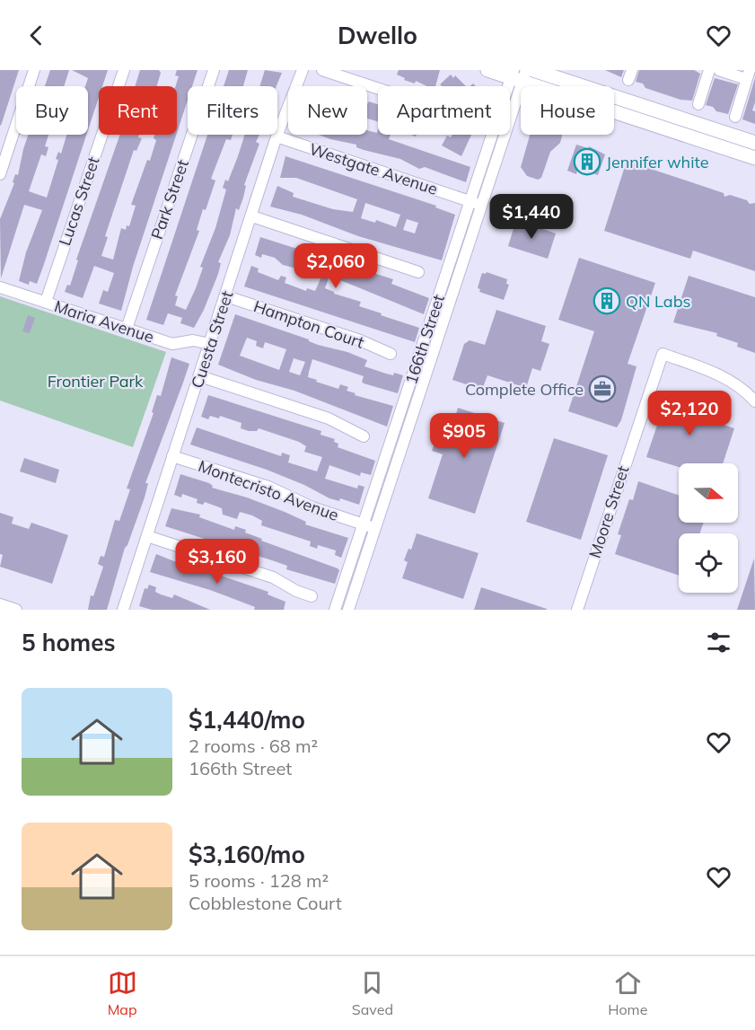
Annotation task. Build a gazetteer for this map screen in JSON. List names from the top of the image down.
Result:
{
  "streets": {
    "street": [
      "Westgate Avenue",
      "Park Street",
      "Lucas Street",
      "Maria Avenue",
      "Hampton Court",
      "Cuesta Street",
      "166th Street",
      "Montecristo Avenue",
      "Moore Street"
    ]
  },
  "crossings": [
    ["Westgate Avenue", "Cuesta Street"],
    ["Westgate Avenue", "166th Street"],
    ["Park Street", "Maria Avenue"],
    ["Lucas Street", "Maria Avenue"],
    ["Maria Avenue", "Cuesta Street"],
    ["Hampton Court", "Cuesta Street"],
    ["Cuesta Street", "Montecristo Avenue"],
    ["166th Street", "Montecristo Avenue"]
  ],
  "parks": ["Frontier Park"],
  "places": {
    "building": ["Jennifer white", "QN Labs"],
    "office": ["Complete Office"]
  },
  "north": "right",
  "page": {
    "header": "Dwello",
    "chip": [
      "Buy",
      "Rent",
      "Filters",
      "New",
      "Apartment",
      "House"
    ],
    "price": [
      "$1,440",
      "$2,060",
      "$2,120",
      "$905",
      "$3,160"
    ],
    "heading": "5 homes",
    "list": [
      {
        "name": "$1,440/mo",
        "note": "2 rooms · 68 m² · 166th Street"
      },
      {
        "name": "$3,160/mo",
        "note": "5 rooms · 128 m² · Cobblestone Court"
      }
    ],
    "tabs": ["Map", "Saved", "Home"]
  }
}
